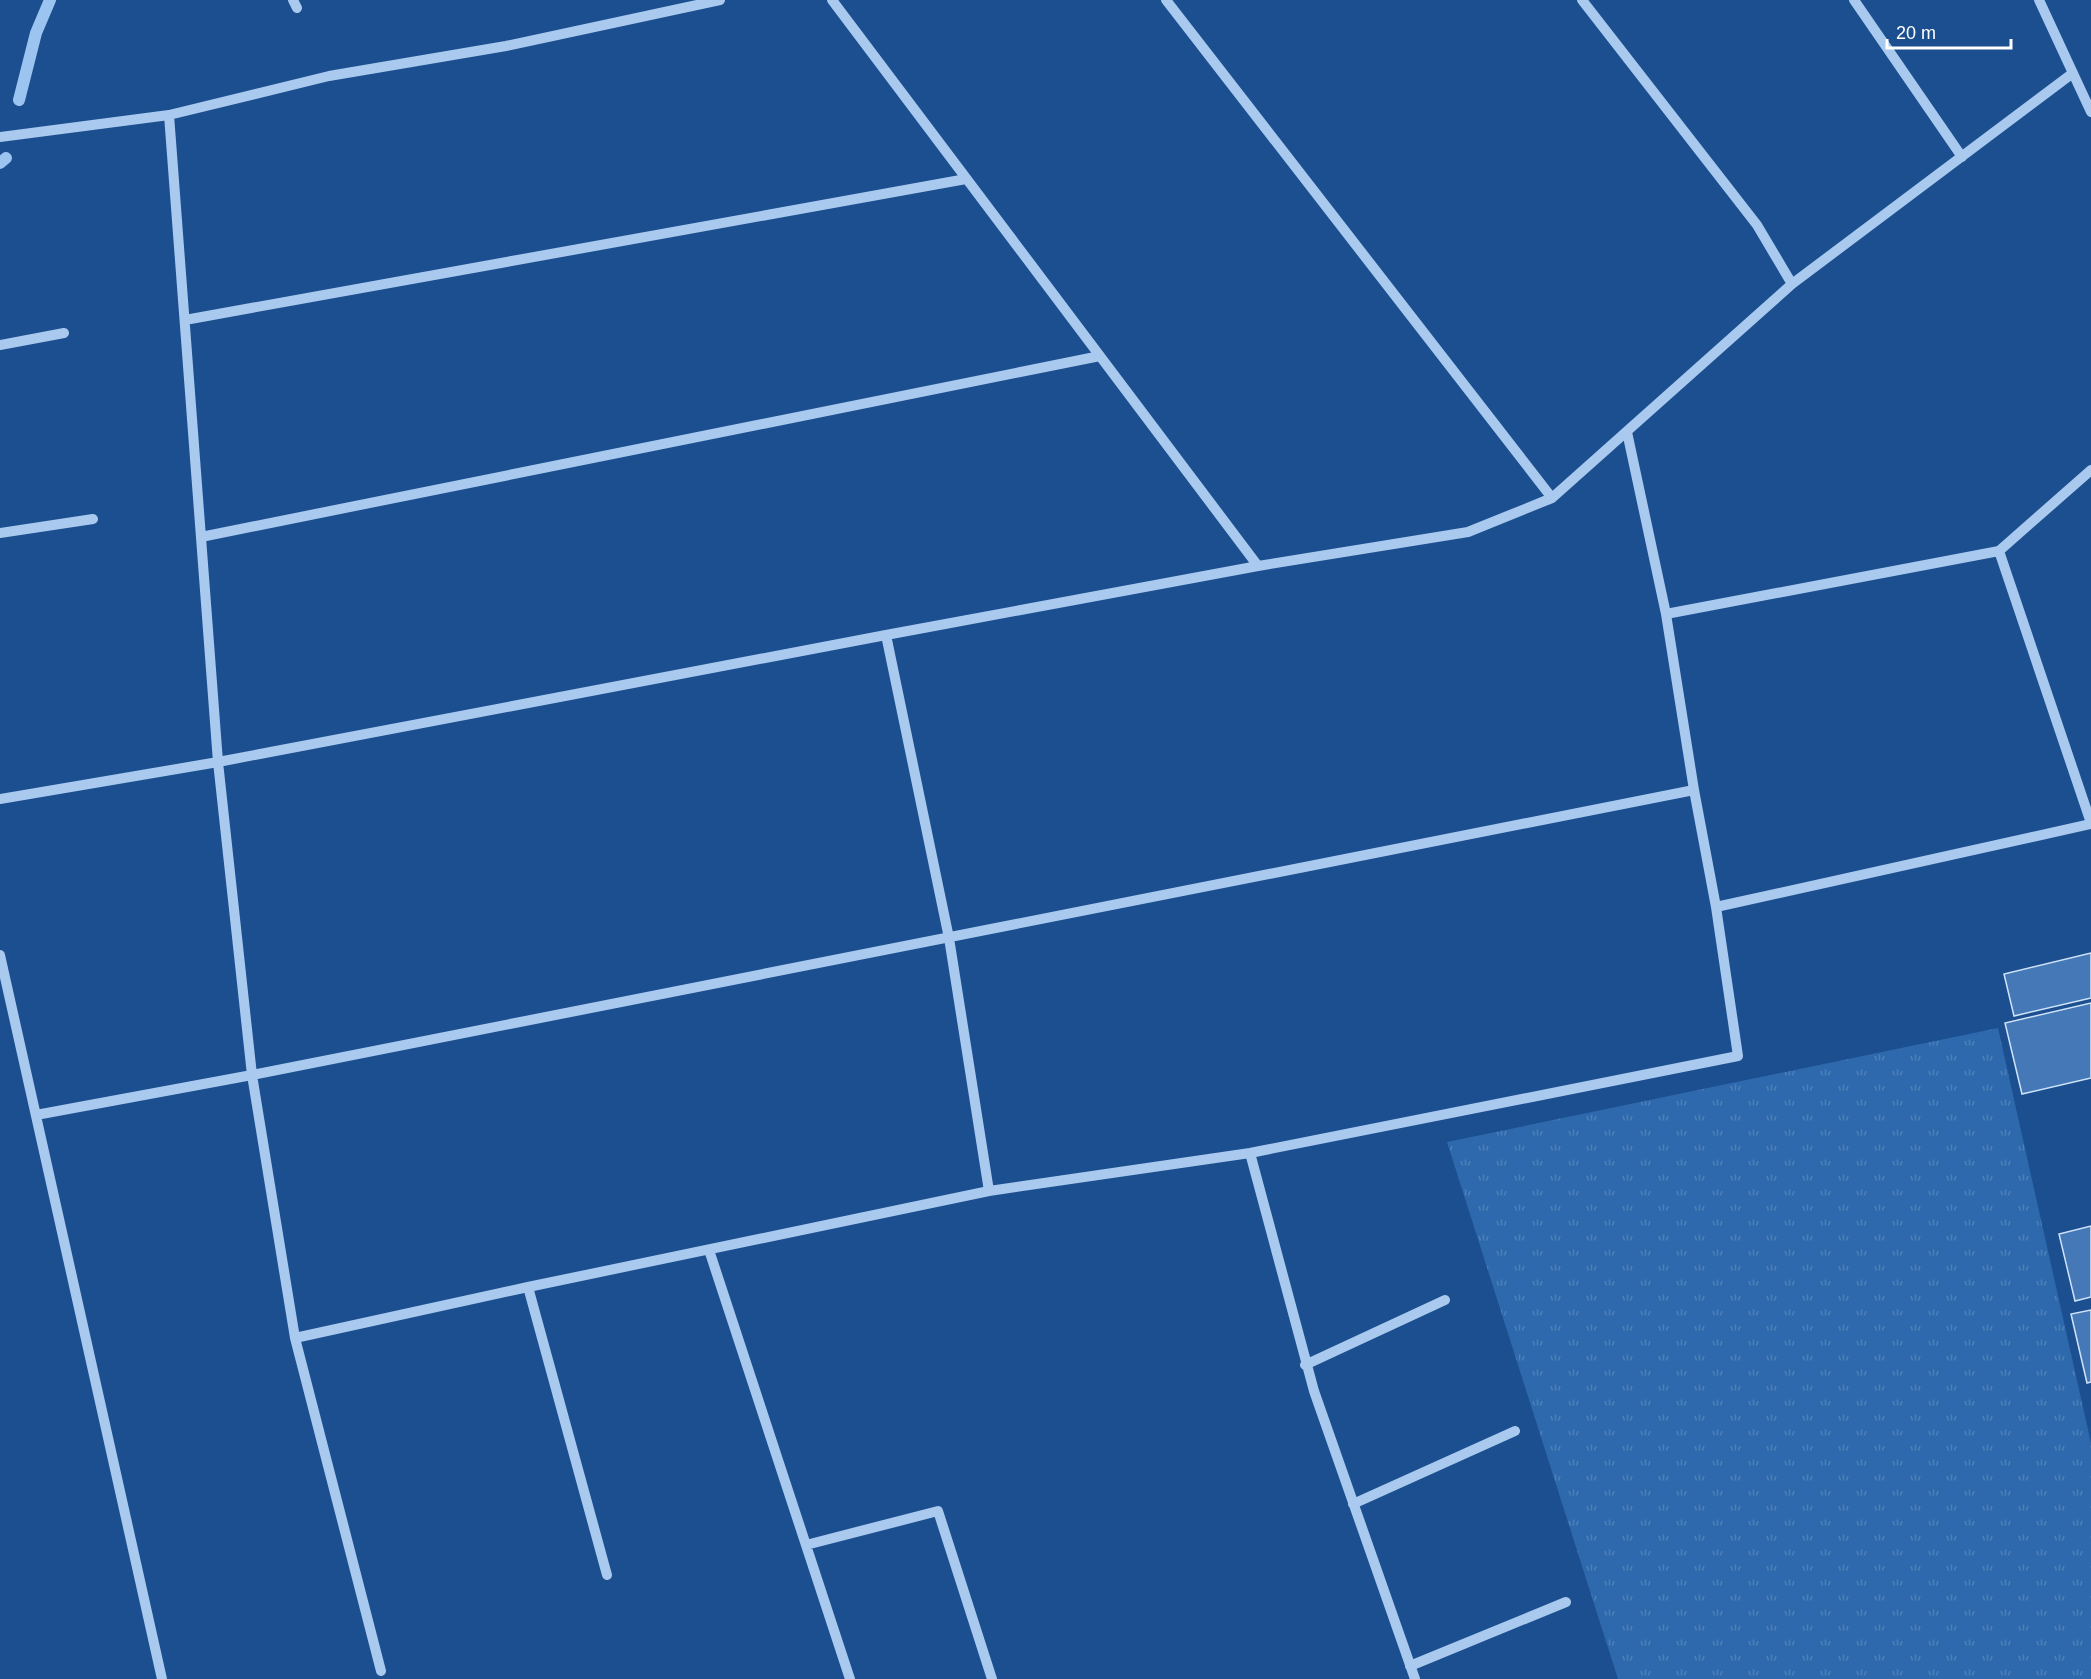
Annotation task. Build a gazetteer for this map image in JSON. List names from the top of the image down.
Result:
{
  "scale_bar": "20 m"
}
